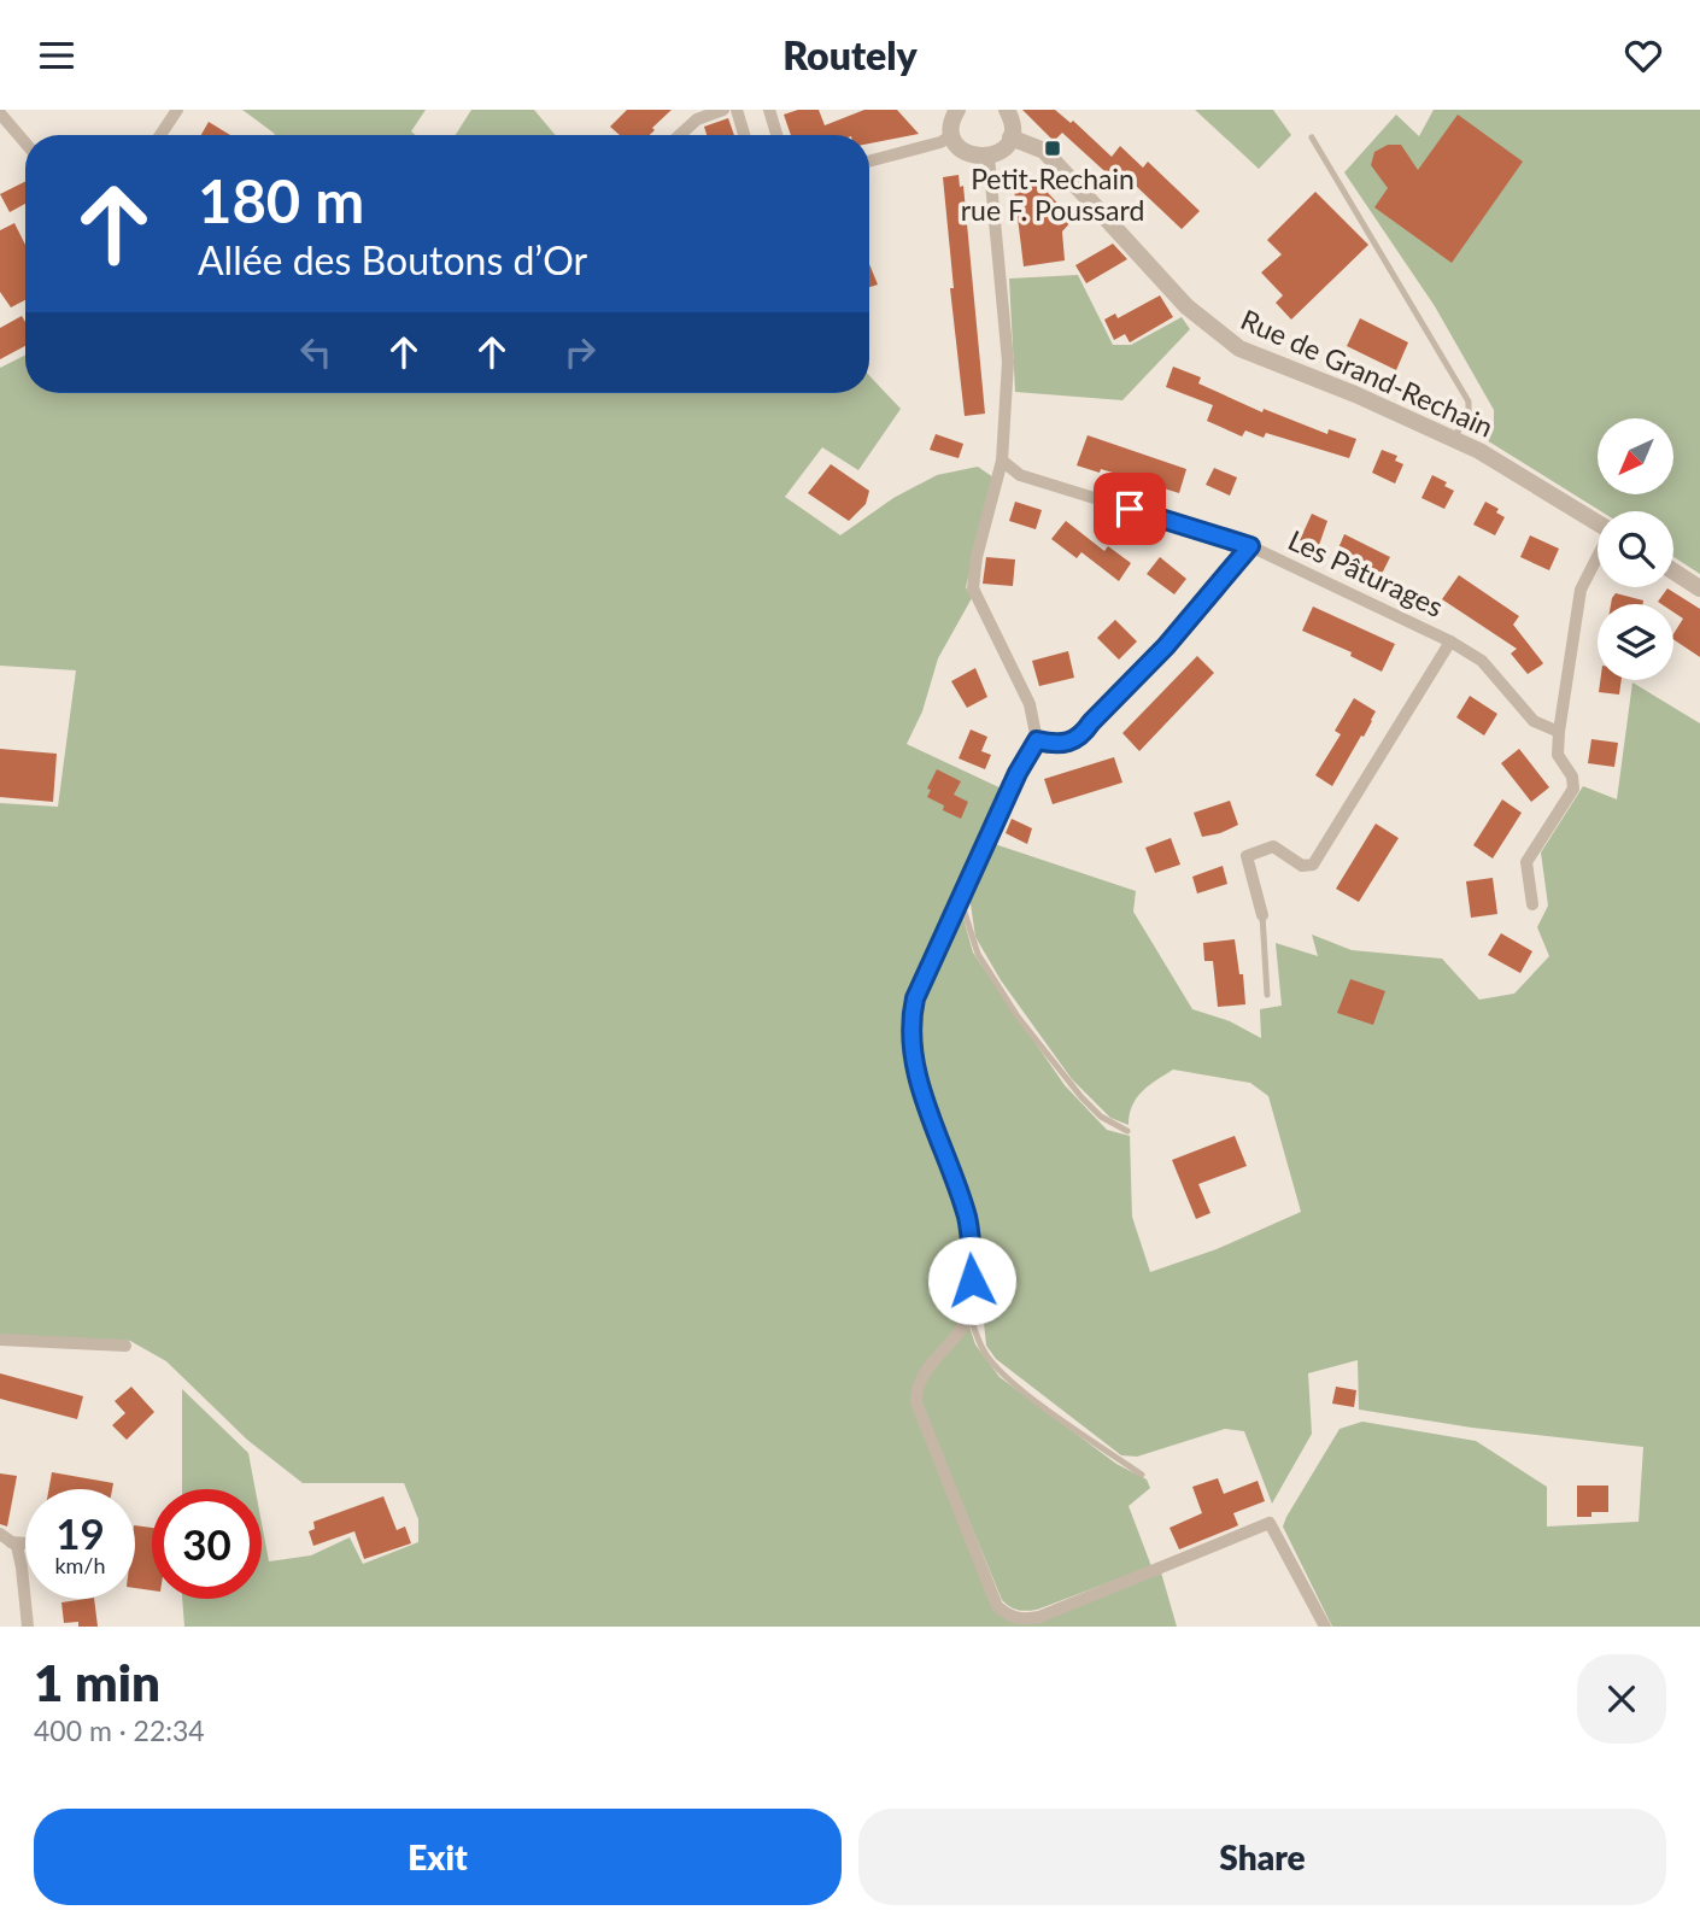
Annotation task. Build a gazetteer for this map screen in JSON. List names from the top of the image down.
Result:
{
  "streets": {
    "street": ["Rue de Grand-Rechain", "Les Pâturages"]
  },
  "places": {
    "transit": ["Petit-Rechain rue F. Poussard"]
  },
  "north": "bottom left",
  "page": {
    "header": "Routely",
    "turn": ["180 m", "Allée des Boutons d’Or"],
    "speed": "19 km/h",
    "limit": "30",
    "heading": ["1 min", "400 m · 22:34"],
    "buttons": ["Exit", "Share"]
  }
}
